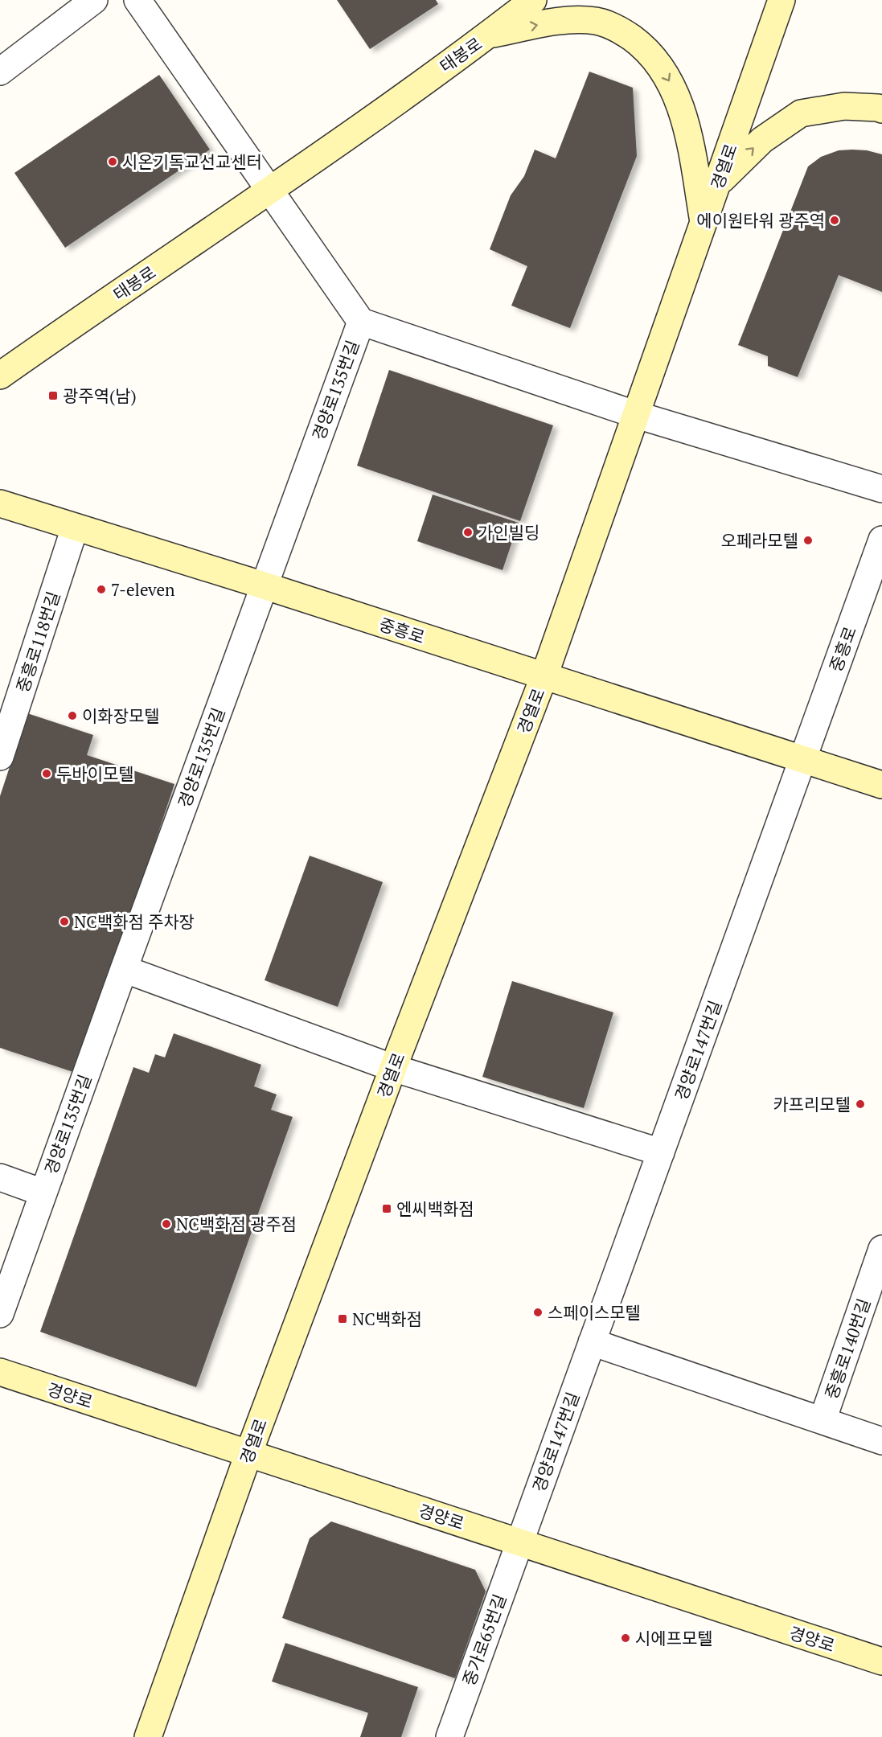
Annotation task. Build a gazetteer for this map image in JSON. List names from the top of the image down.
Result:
{
  "streets": {
    "street": [
      "태봉로",
      "경열로",
      "경양로135번길",
      "중흥로",
      "중흥로118번길",
      "경양로147번길",
      "중흥로140번길",
      "경양로",
      "중가로65번길"
    ]
  },
  "crossings": [
    ["경열로", "중흥로"],
    ["경열로", "경양로"],
    ["경양로135번길", "중흥로"],
    ["중흥로", "중흥로118번길"],
    ["중흥로", "경양로147번길"],
    ["경양로147번길", "경양로"],
    ["경양로147번길", "중가로65번길"],
    ["경양로", "중가로65번길"]
  ],
  "places": {
    "other": [
      "시온기독교선교센터",
      "에이원타워 광주역",
      "가인빌딩",
      "오페라모텔",
      "7-eleven",
      "이화장모텔",
      "두바이모텔",
      "NC백화점 주차장",
      "카프리모텔",
      "NC백화점 광주점",
      "스페이스모텔",
      "시에프모텔"
    ],
    "transit": ["광주역(남)", "엔씨백화점", "NC백화점"]
  }
}
